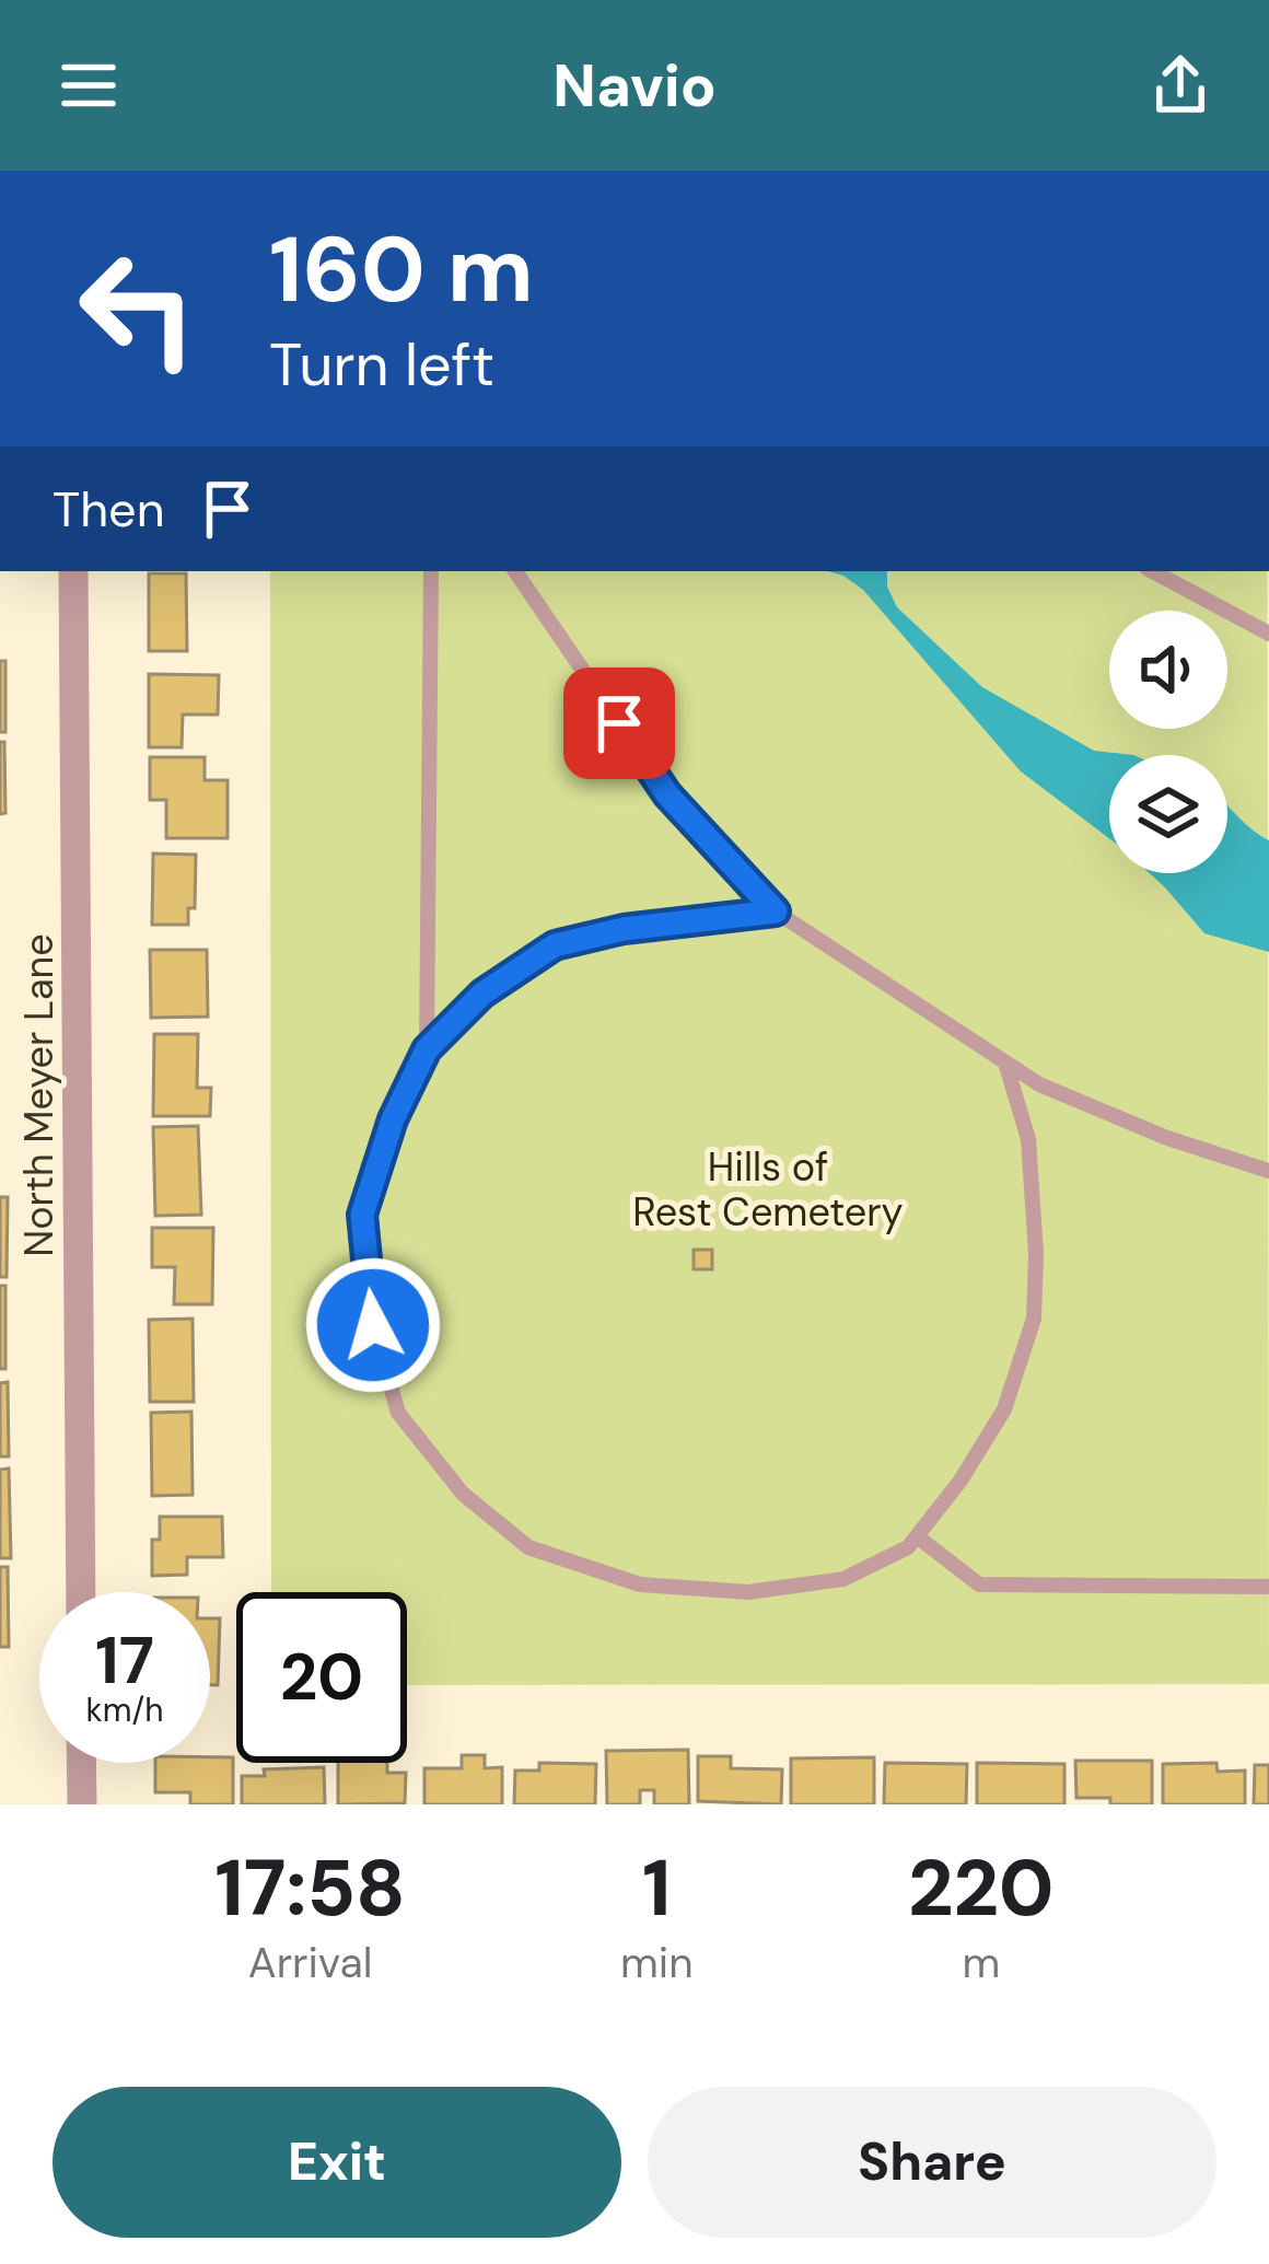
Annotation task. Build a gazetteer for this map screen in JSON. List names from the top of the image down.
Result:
{
  "streets": {
    "street": ["North Meyer Lane"]
  },
  "parks": ["Hills of Rest Cemetery"],
  "page": {
    "header": "Navio",
    "turn": ["160 m", "Turn left"],
    "then": "Then",
    "speed": "17 km/h",
    "limit": "20",
    "eta": [
      "17:58",
      "Arrival",
      "1",
      "min",
      "220",
      "m"
    ],
    "buttons": ["Exit", "Share"]
  }
}
